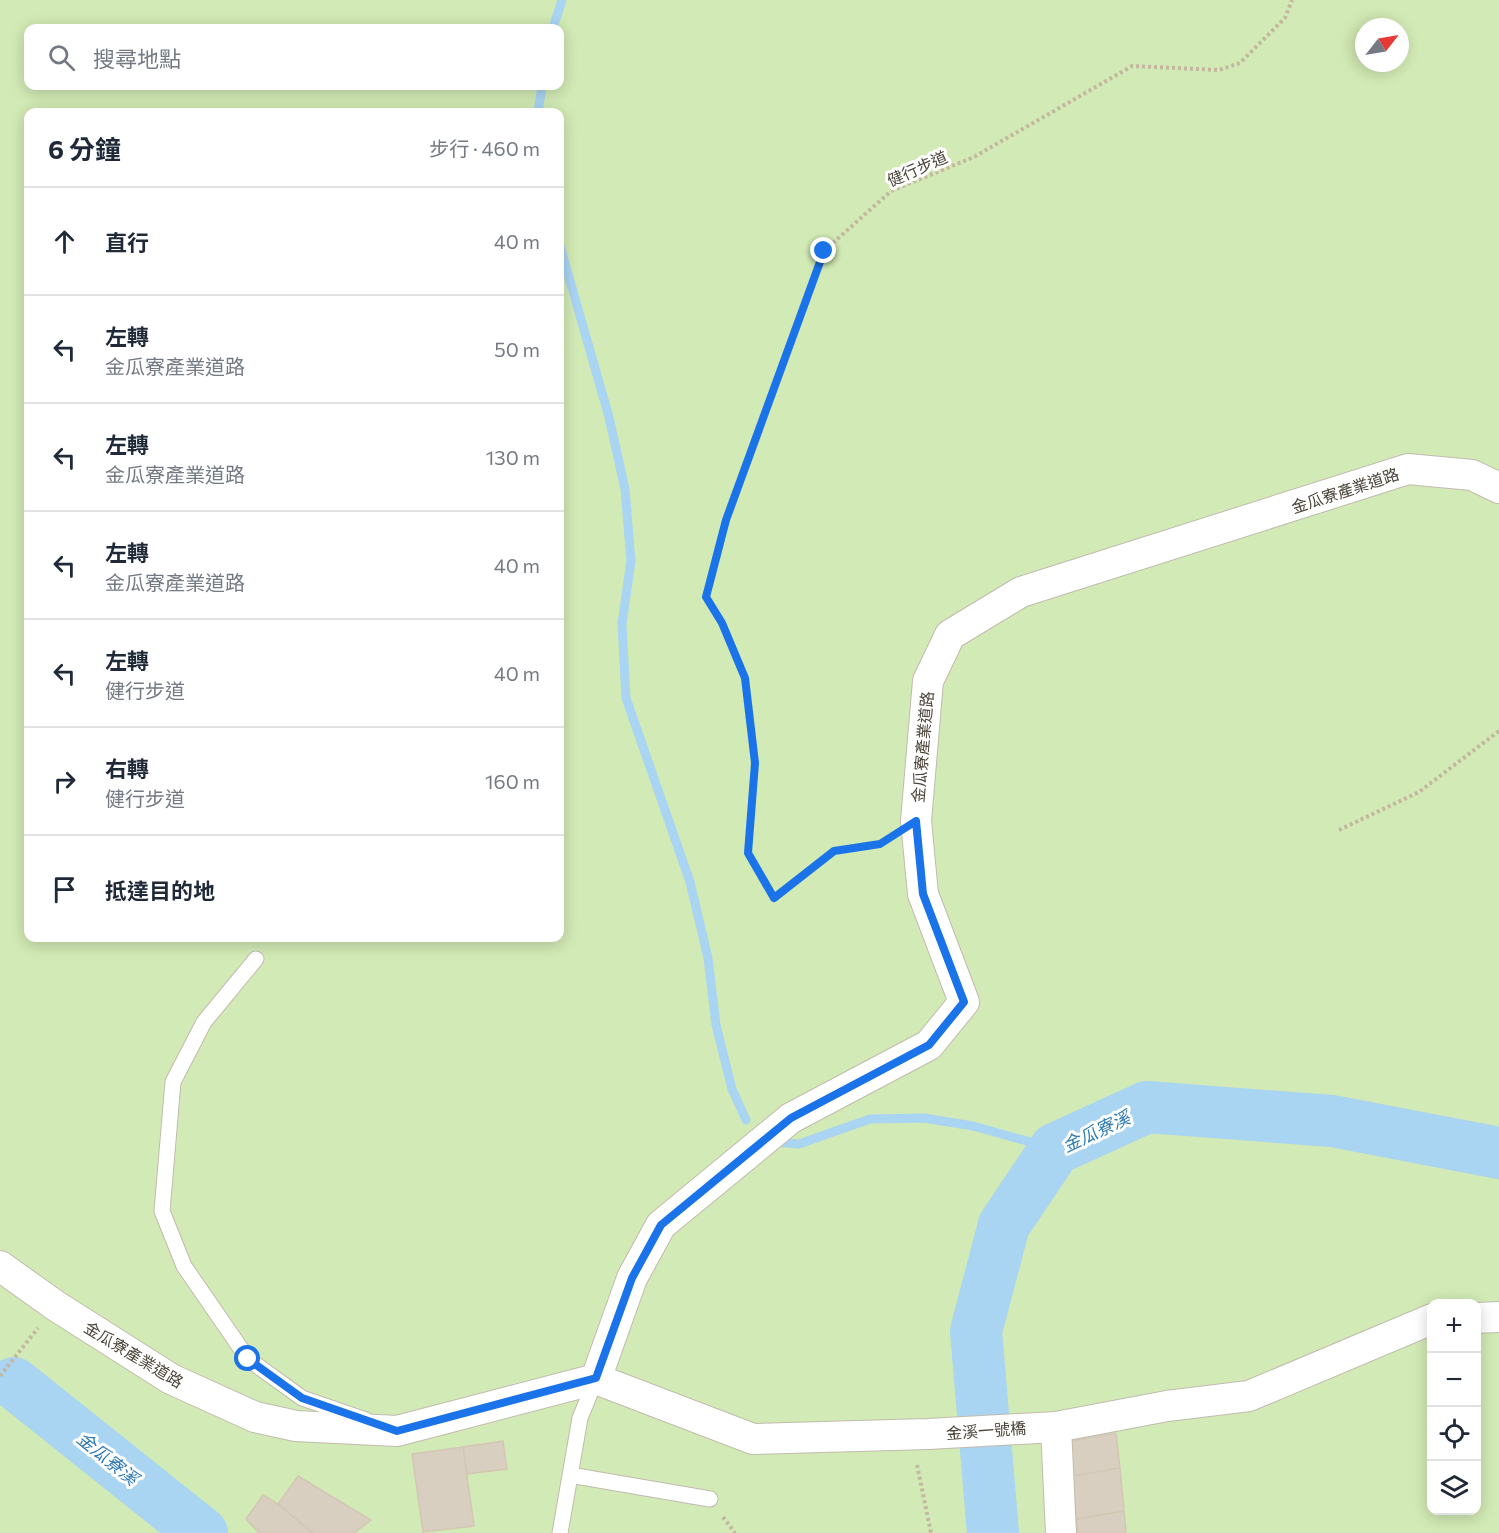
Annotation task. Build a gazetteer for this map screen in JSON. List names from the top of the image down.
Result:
{
  "streets": {
    "street": ["金瓜寮產業道路", "金溪一號橋"],
    "path": ["健行步道"]
  },
  "crossings": [
    ["健行步道", "金瓜寮產業道路"],
    ["金瓜寮產業道路", "金溪一號橋"]
  ],
  "water": ["金瓜寮溪"],
  "north": "top right",
  "page": {
    "search": "搜尋地點",
    "heading": ["6 分鐘", "步行 · 460 m"],
    "list": [
      ["直行", "40 m"],
      ["左轉", "金瓜寮產業道路", "50 m"],
      ["左轉", "金瓜寮產業道路", "130 m"],
      ["左轉", "金瓜寮產業道路", "40 m"],
      ["左轉", "健行步道", "40 m"],
      ["右轉", "健行步道", "160 m"],
      "抵達目的地"
    ],
    "map_buttons": ["+", "−"]
  }
}
